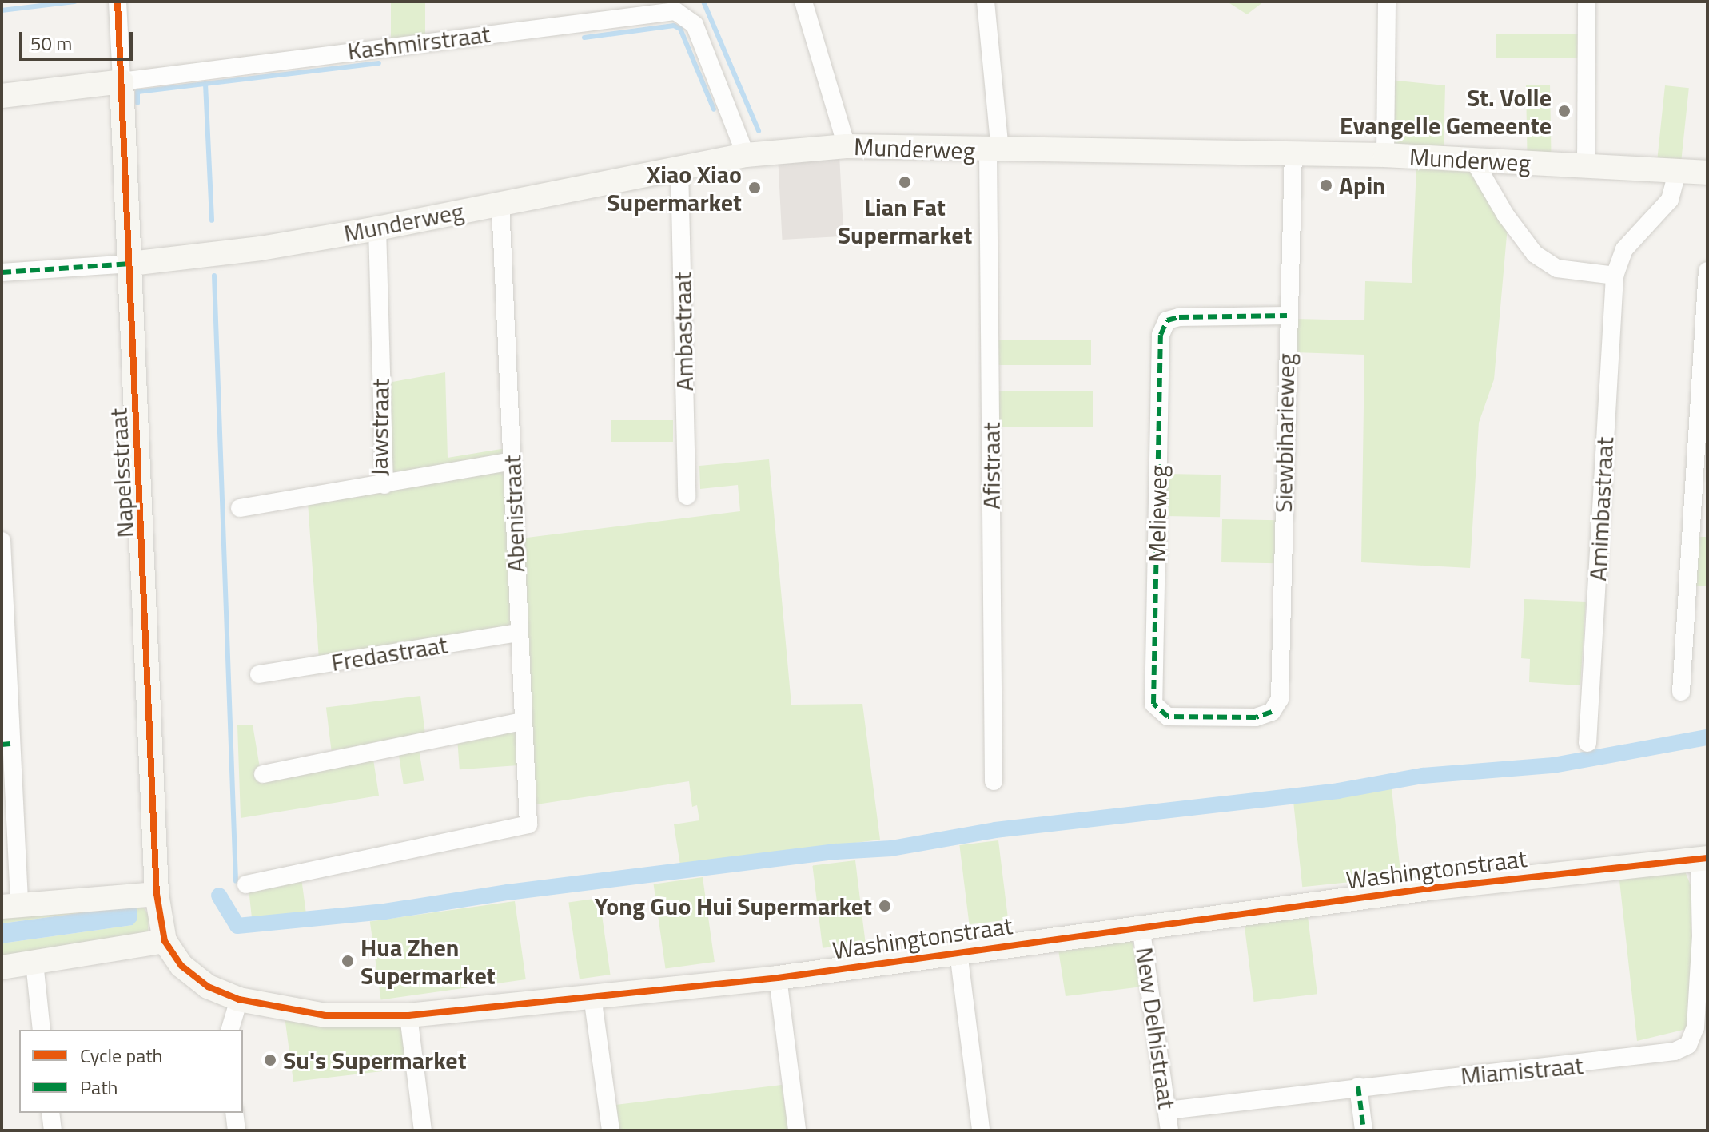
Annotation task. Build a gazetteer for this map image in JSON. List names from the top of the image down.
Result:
{
  "streets": {
    "street": [
      "Kashmirstraat",
      "Munderweg",
      "Ambastraat",
      "Jawstraat",
      "Siewbiharieweg",
      "Afistraat",
      "Napelsstraat",
      "Amimbastraat",
      "Abenistraat",
      "Melieweg",
      "Fredastraat",
      "Washingtonstraat",
      "New Delhistraat",
      "Miamistraat"
    ]
  },
  "crossings": [
    ["Kashmirstraat", "Munderweg"],
    ["Kashmirstraat", "Napelsstraat"],
    ["Munderweg", "Ambastraat"],
    ["Munderweg", "Jawstraat"],
    ["Munderweg", "Siewbiharieweg"],
    ["Munderweg", "Afistraat"],
    ["Munderweg", "Napelsstraat"],
    ["Munderweg", "Amimbastraat"],
    ["Munderweg", "Abenistraat"],
    ["Siewbiharieweg", "Melieweg"],
    ["Napelsstraat", "Washingtonstraat"],
    ["Abenistraat", "Fredastraat"],
    ["Washingtonstraat", "New Delhistraat"],
    ["Washingtonstraat", "Miamistraat"],
    ["New Delhistraat", "Miamistraat"]
  ],
  "places": [
    "St. Volle Evangelle Gemeente",
    "Lian Fat Supermarket",
    "Apin",
    "Xiao Xiao Supermarket",
    "Yong Guo Hui Supermarket",
    "Hua Zhen Supermarket",
    "Su's Supermarket"
  ],
  "legend": ["Cycle path", "Path"],
  "scale_bar": "50 m"
}
